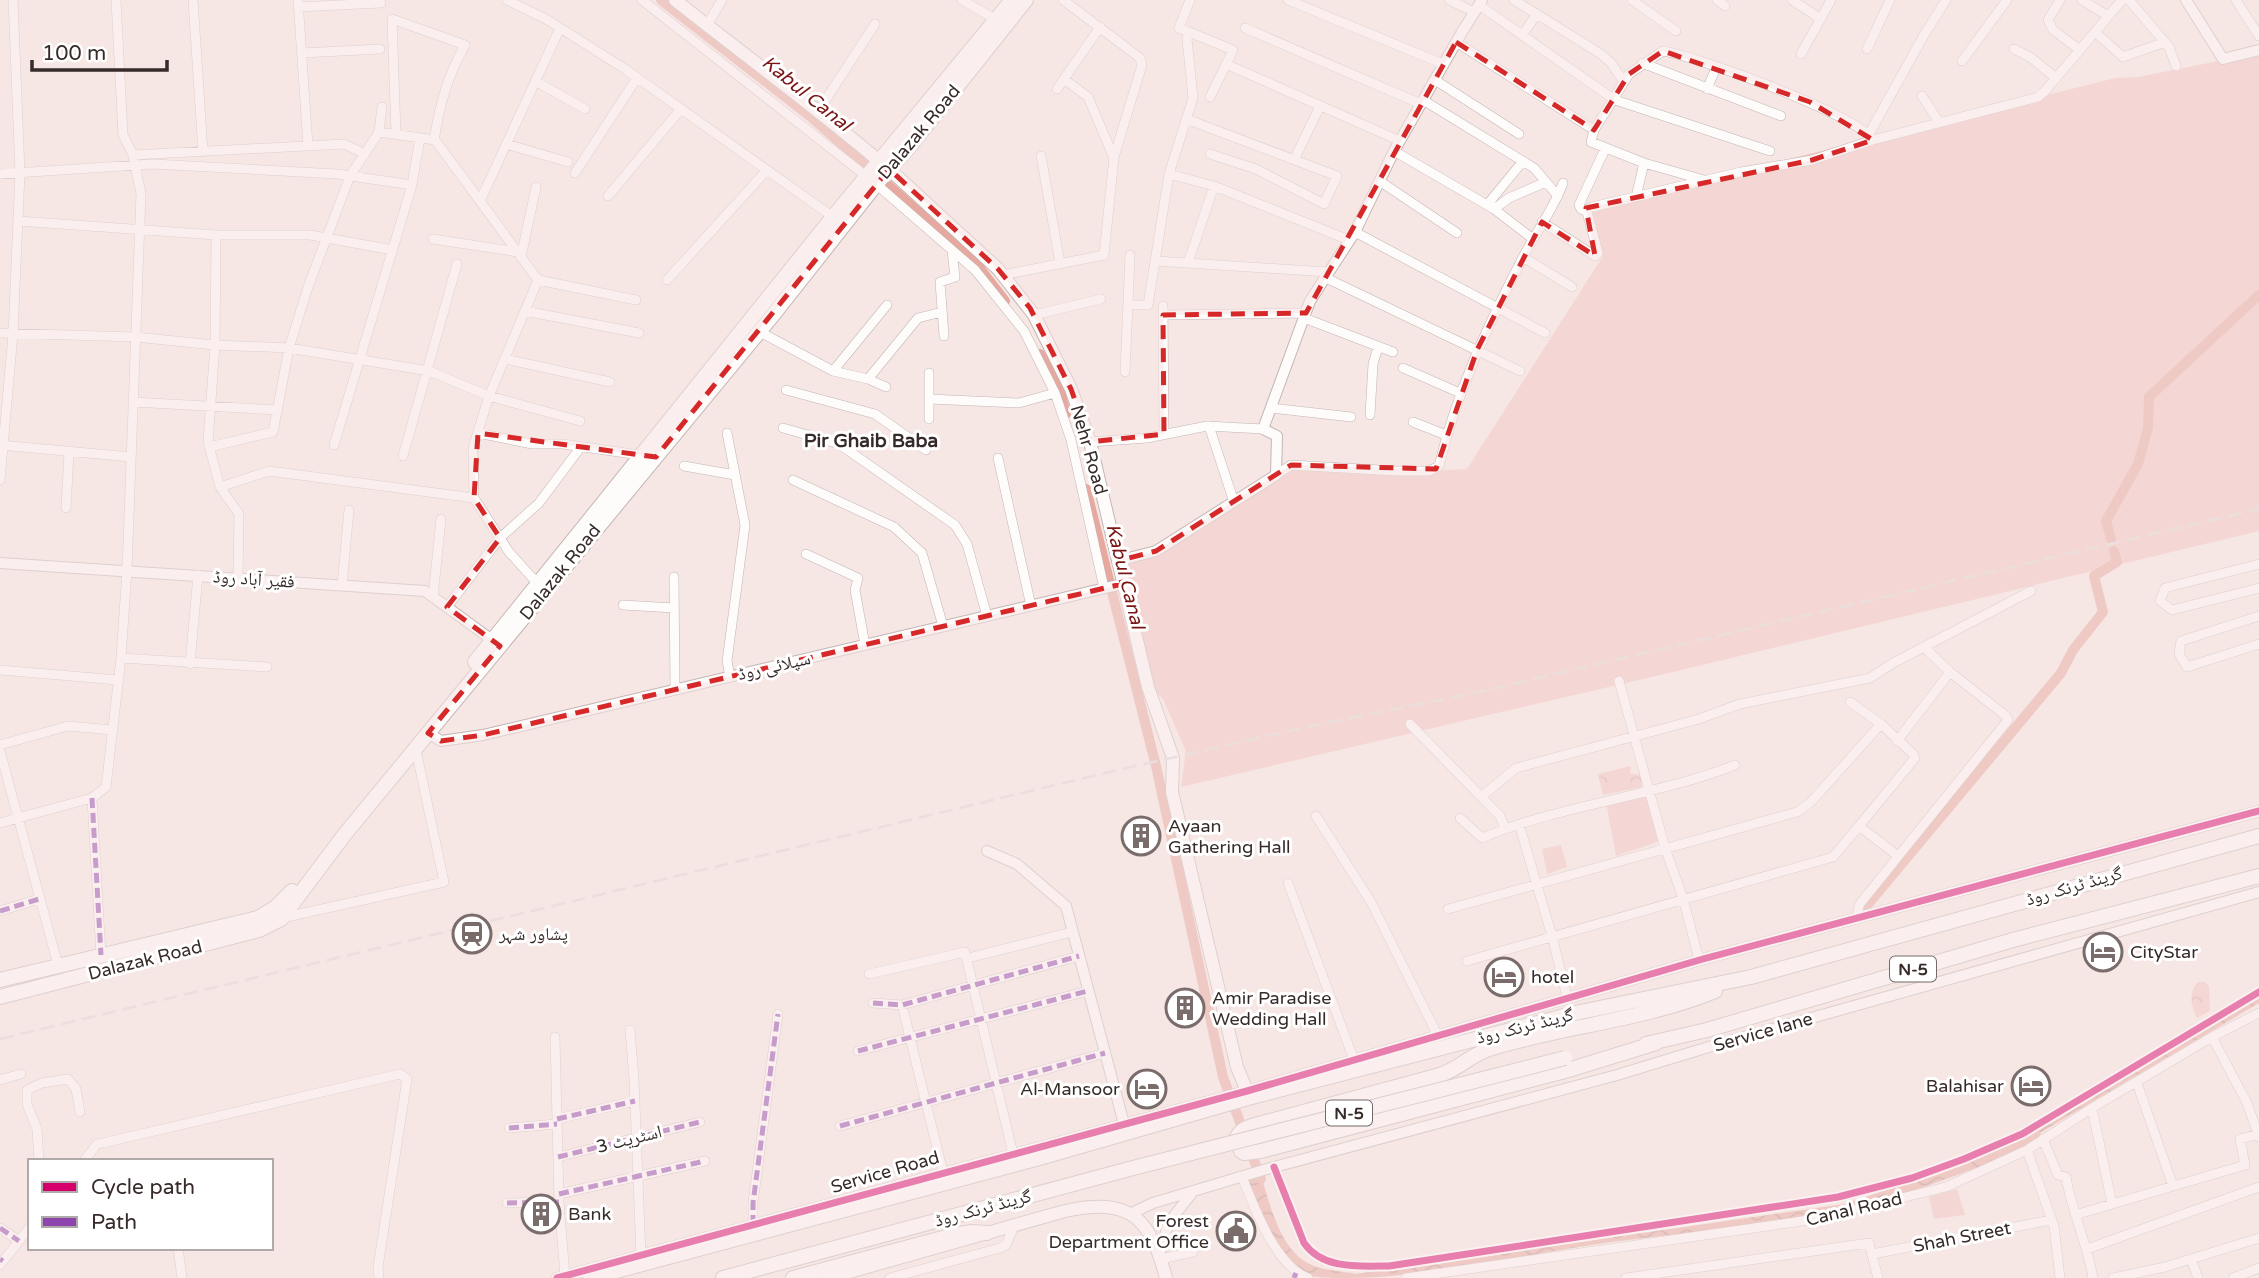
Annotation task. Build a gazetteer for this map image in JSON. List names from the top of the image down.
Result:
{
  "streets": {
    "main road": [
      "Dalazak Road",
      "Nehr Road",
      "گرینڈ ٹرنک روڈ",
      "N-5"
    ],
    "street": [
      "فقیر آباد روڈ",
      "سپلائی روڈ",
      "Service lane",
      "اسٹریٹ 3",
      "Service Road",
      "Canal Road",
      "Shah Street"
    ]
  },
  "crossings": [
    ["Dalazak Road", "Nehr Road"],
    ["Dalazak Road", "فقیر آباد روڈ"],
    ["Dalazak Road", "سپلائی روڈ"],
    ["Nehr Road", "سپلائی روڈ"],
    ["Nehr Road", "گرینڈ ٹرنک روڈ"],
    ["گرینڈ ٹرنک روڈ", "Service Road"]
  ],
  "districts": ["Pir Ghaib Baba"],
  "water": ["Kabul Canal"],
  "places": {
    "building": ["Ayaan Gathering Hall", "Amir Paradise Wedding Hall", "Bank"],
    "station": ["پشاور شہر"],
    "hotel": [
      "CityStar",
      "hotel",
      "Balahisar",
      "Al-Mansoor"
    ],
    "public building": ["Forest Department Office"]
  },
  "legend": ["Cycle path", "Path"],
  "scale_bar": "100 m"
}
